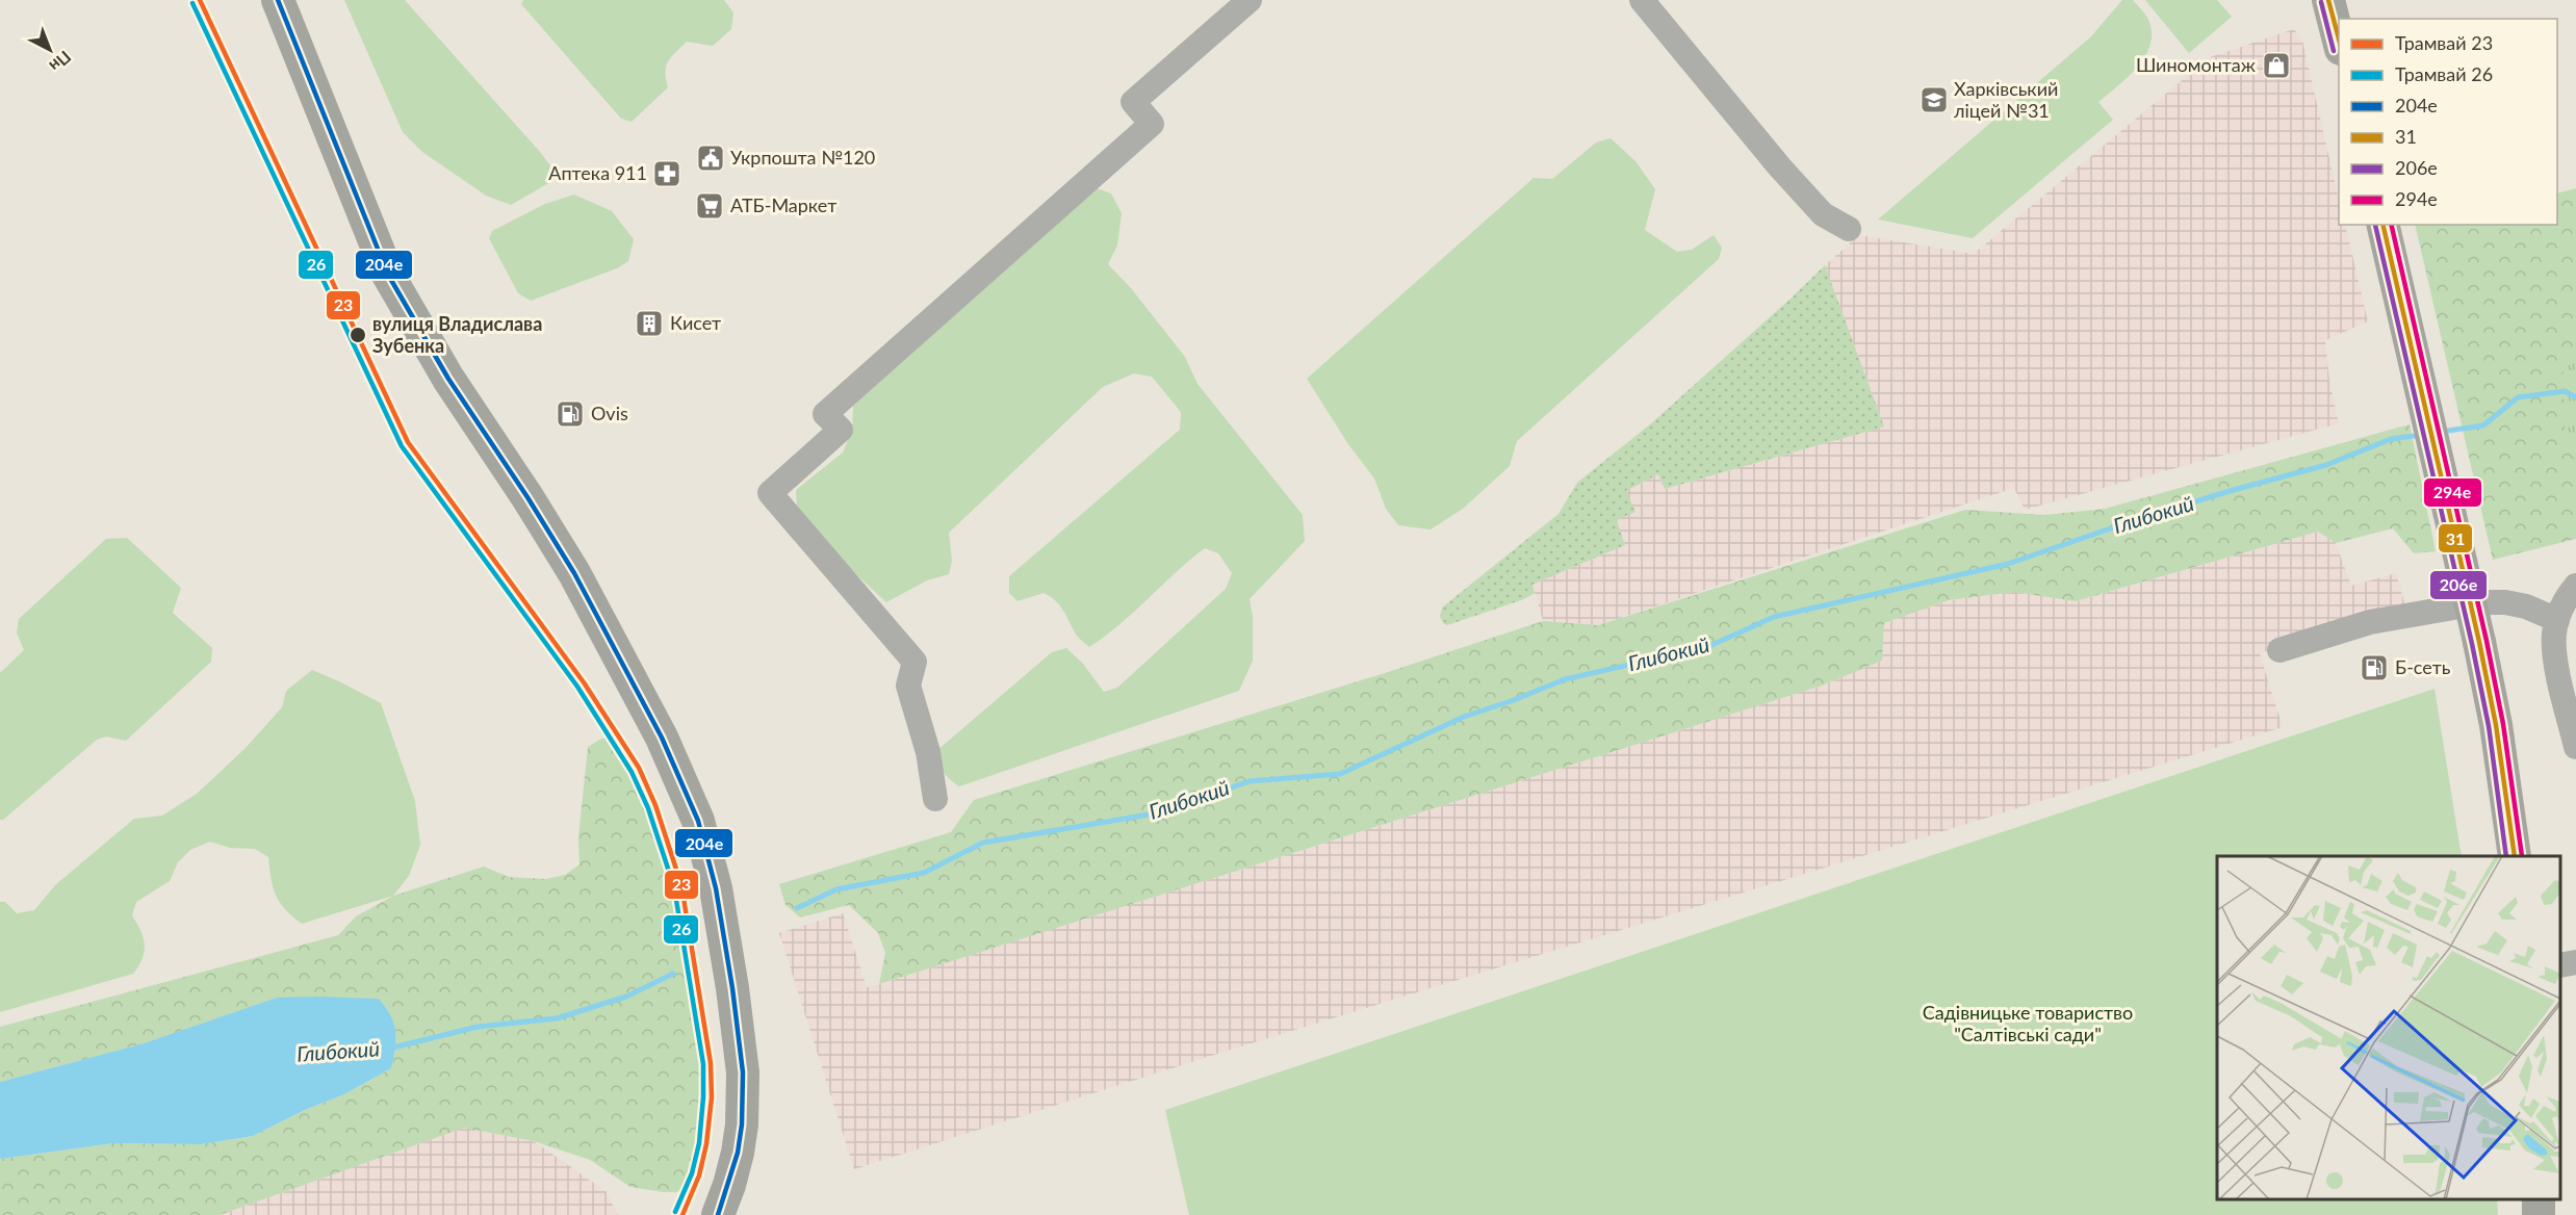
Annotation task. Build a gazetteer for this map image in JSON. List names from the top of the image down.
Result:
{
  "water": ["Глибокий"],
  "parks": ["Садівницьке товариство \"Салтівські сади\""],
  "places": {
    "shop": ["Шиномонтаж"],
    "school or university": ["Харківський ліцей №31"],
    "public building": ["Укрпошта №120"],
    "pharmacy": ["Аптека 911"],
    "supermarket": ["АТБ-Маркет"],
    "building": ["Кисет"],
    "other": ["вулиця Владислава Зубенка"],
    "fuel station": ["Ovis", "Б-сеть"]
  },
  "lines": [
    "tram line 23",
    "transit line 204е",
    "transit line 31",
    "transit line 206е",
    "tram line 26",
    "transit line 294е"
  ],
  "legend": [
    "Трамвай 23",
    "Трамвай 26",
    "204е",
    "31",
    "206е",
    "294е"
  ],
  "north": "bottom right"
}
